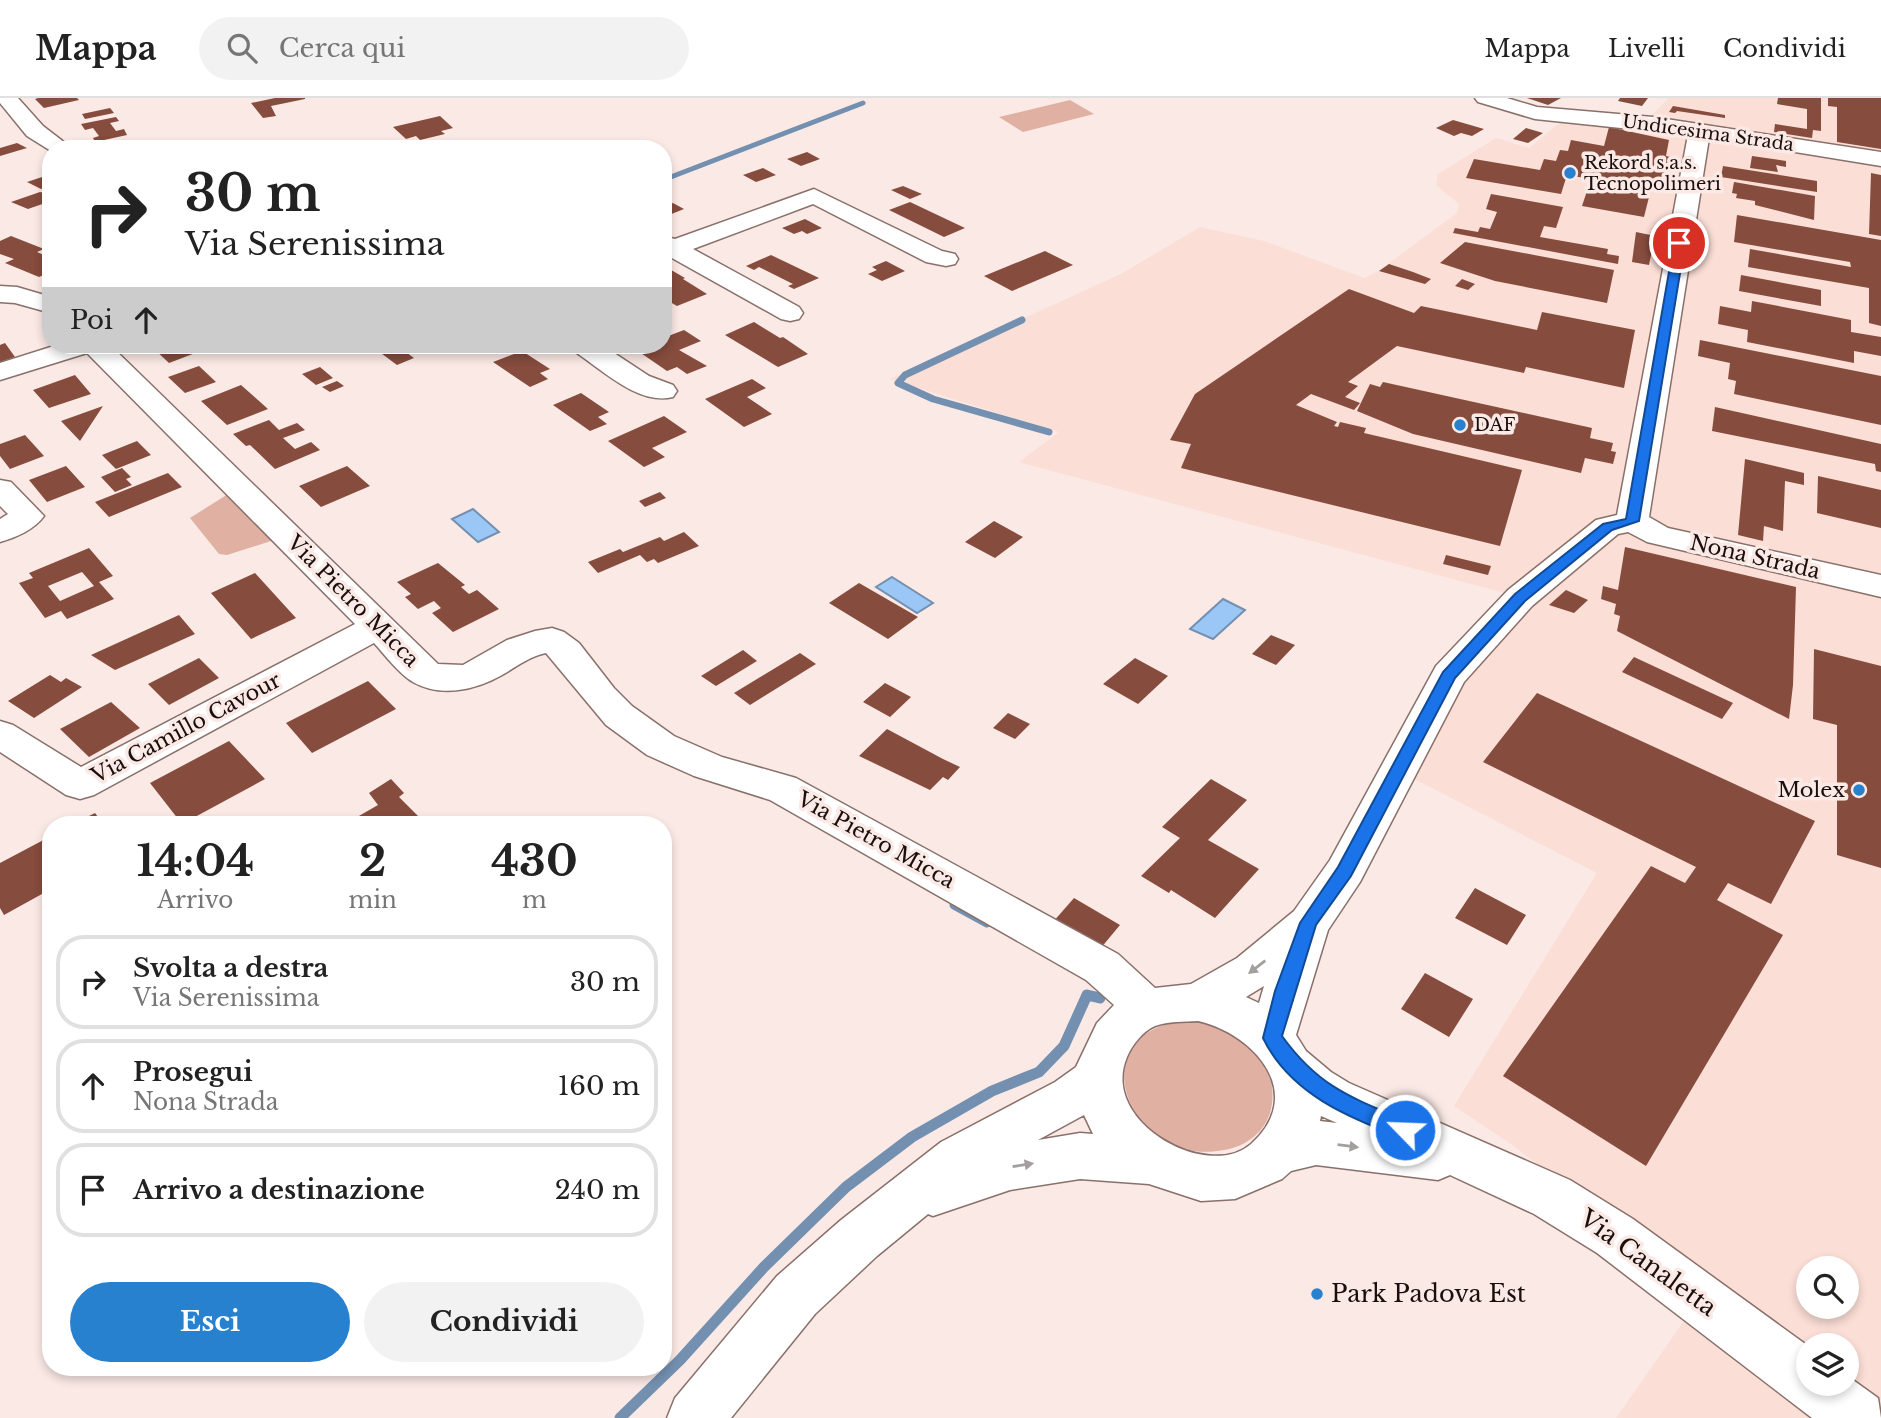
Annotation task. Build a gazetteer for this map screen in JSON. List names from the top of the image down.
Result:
{
  "streets": {
    "street": [
      "Undicesima Strada",
      "Nona Strada",
      "Via Pietro Micca",
      "Via Camillo Cavour",
      "Via Canaletta"
    ]
  },
  "crossings": [
    ["Via Pietro Micca", "Via Camillo Cavour"],
    ["Via Pietro Micca", "Via Canaletta"]
  ],
  "places": [
    "Rekord s.a.s. Tecnopolimeri",
    "DAF",
    "Molex",
    "Park Padova Est"
  ],
  "page": {
    "header": "Mappa",
    "search": "Cerca qui",
    "nav": ["Mappa", "Livelli", "Condividi"],
    "turn": ["30 m", "Via Serenissima"],
    "then": "Poi",
    "eta": [
      "14:04",
      "Arrivo",
      "2",
      "min",
      "430",
      "m"
    ],
    "list": [
      {
        "name": "Svolta a destra",
        "note": "Via Serenissima",
        "value": "30 m"
      },
      {
        "name": "Prosegui",
        "note": "Nona Strada",
        "value": "160 m"
      },
      {
        "name": "Arrivo a destinazione",
        "value": "240 m"
      }
    ],
    "buttons": ["Esci", "Condividi"]
  }
}
